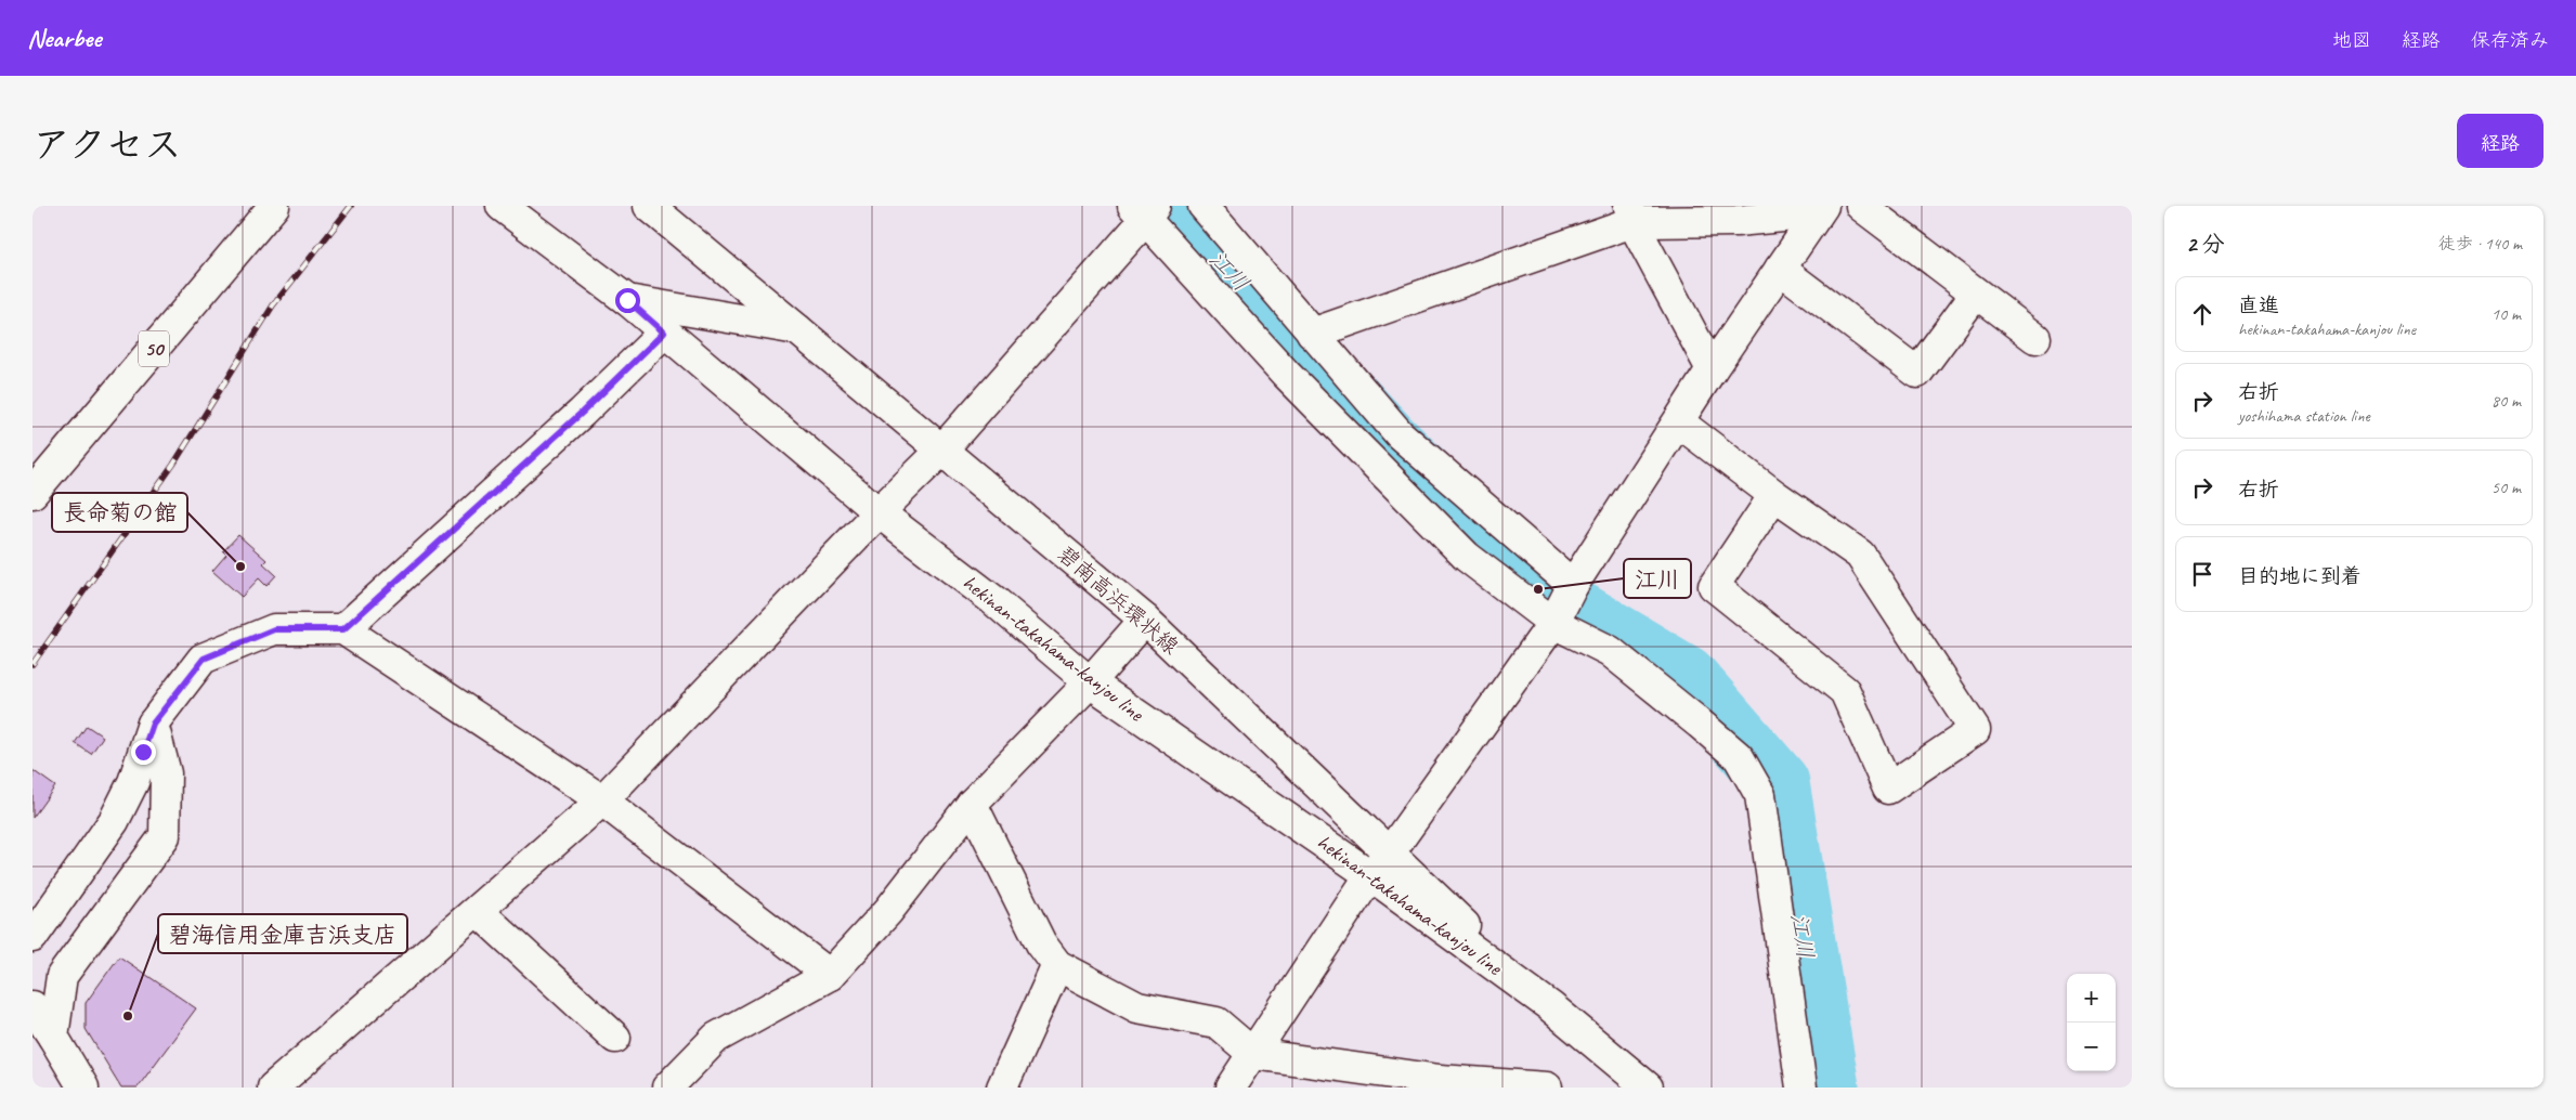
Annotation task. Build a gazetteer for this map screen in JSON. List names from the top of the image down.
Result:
{
  "streets": {
    "street": ["50", "碧南高浜環状線", "hekinan-takahama-kanjou line"]
  },
  "crossings": [
    ["碧南高浜環状線", "hekinan-takahama-kanjou line"]
  ],
  "water": ["江川"],
  "places": ["長命菊の館", "江川", "碧海信用金庫吉浜支店"],
  "page": {
    "header": "Nearbee",
    "nav": ["地図", "経路", "保存済み"],
    "title": "アクセス",
    "buttons": "経路",
    "heading": ["2 分", "徒歩 · 140 m"],
    "list": [
      ["直進", "hekinan-takahama-kanjou line", "10 m"],
      ["右折", "yoshihama station line", "80 m"],
      ["右折", "50 m"],
      "目的地に到着"
    ],
    "map_buttons": ["+", "−"]
  }
}
